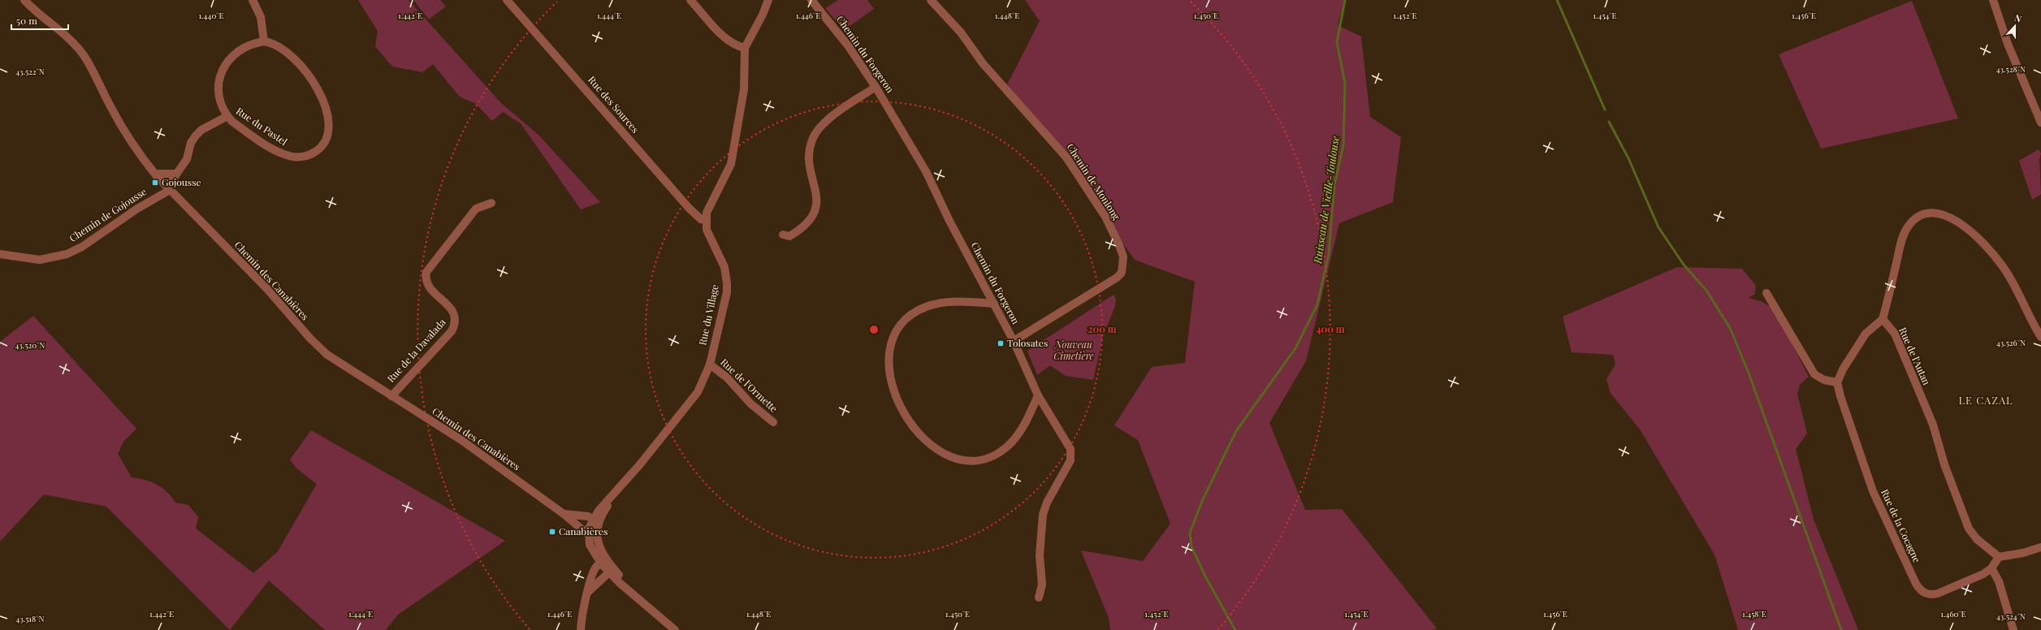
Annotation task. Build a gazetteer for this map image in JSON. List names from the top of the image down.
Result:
{
  "streets": {
    "street": [
      "Chemin du Forgeron",
      "Rue des Sources",
      "Rue du Pastel",
      "Chemin de Monlong",
      "Chemin de Gojousse",
      "Chemin des Canabières",
      "Rue du Village",
      "Rue de la Davalada",
      "Rue de l'Autan",
      "Rue de l'Ormette",
      "Rue de la Cocagne"
    ]
  },
  "crossings": [
    ["Chemin du Forgeron", "Chemin de Monlong"],
    ["Rue des Sources", "Rue du Village"],
    ["Rue du Pastel", "Chemin de Gojousse"],
    ["Rue du Pastel", "Chemin des Canabières"],
    ["Chemin de Gojousse", "Chemin des Canabières"],
    ["Chemin des Canabières", "Rue du Village"],
    ["Chemin des Canabières", "Rue de la Davalada"],
    ["Rue du Village", "Rue de l'Ormette"],
    ["Rue de l'Autan", "Rue de la Cocagne"]
  ],
  "districts": ["LE CAZAL"],
  "water": ["Ruisseau de Vieille-Toulouse"],
  "parks": ["Nouveau Cimetière"],
  "places": {
    "transit": ["Gojousse", "Tolosates", "Canabières"]
  },
  "scale_bar": "50 m",
  "north": "top",
  "coordinates": [
    "1.448°E",
    "1.450°E",
    "1.452°E",
    "1.440°E",
    "1.442°E",
    "1.444°E",
    "1.446°E",
    "1.454°E",
    "1.456°E",
    "43.528°N",
    "43.522°N",
    "43.526°N",
    "43.520°N",
    "1.458°E",
    "1.460°E",
    "43.524°N",
    "43.518°N"
  ],
  "rings": ["200 m", "400 m"]
}
